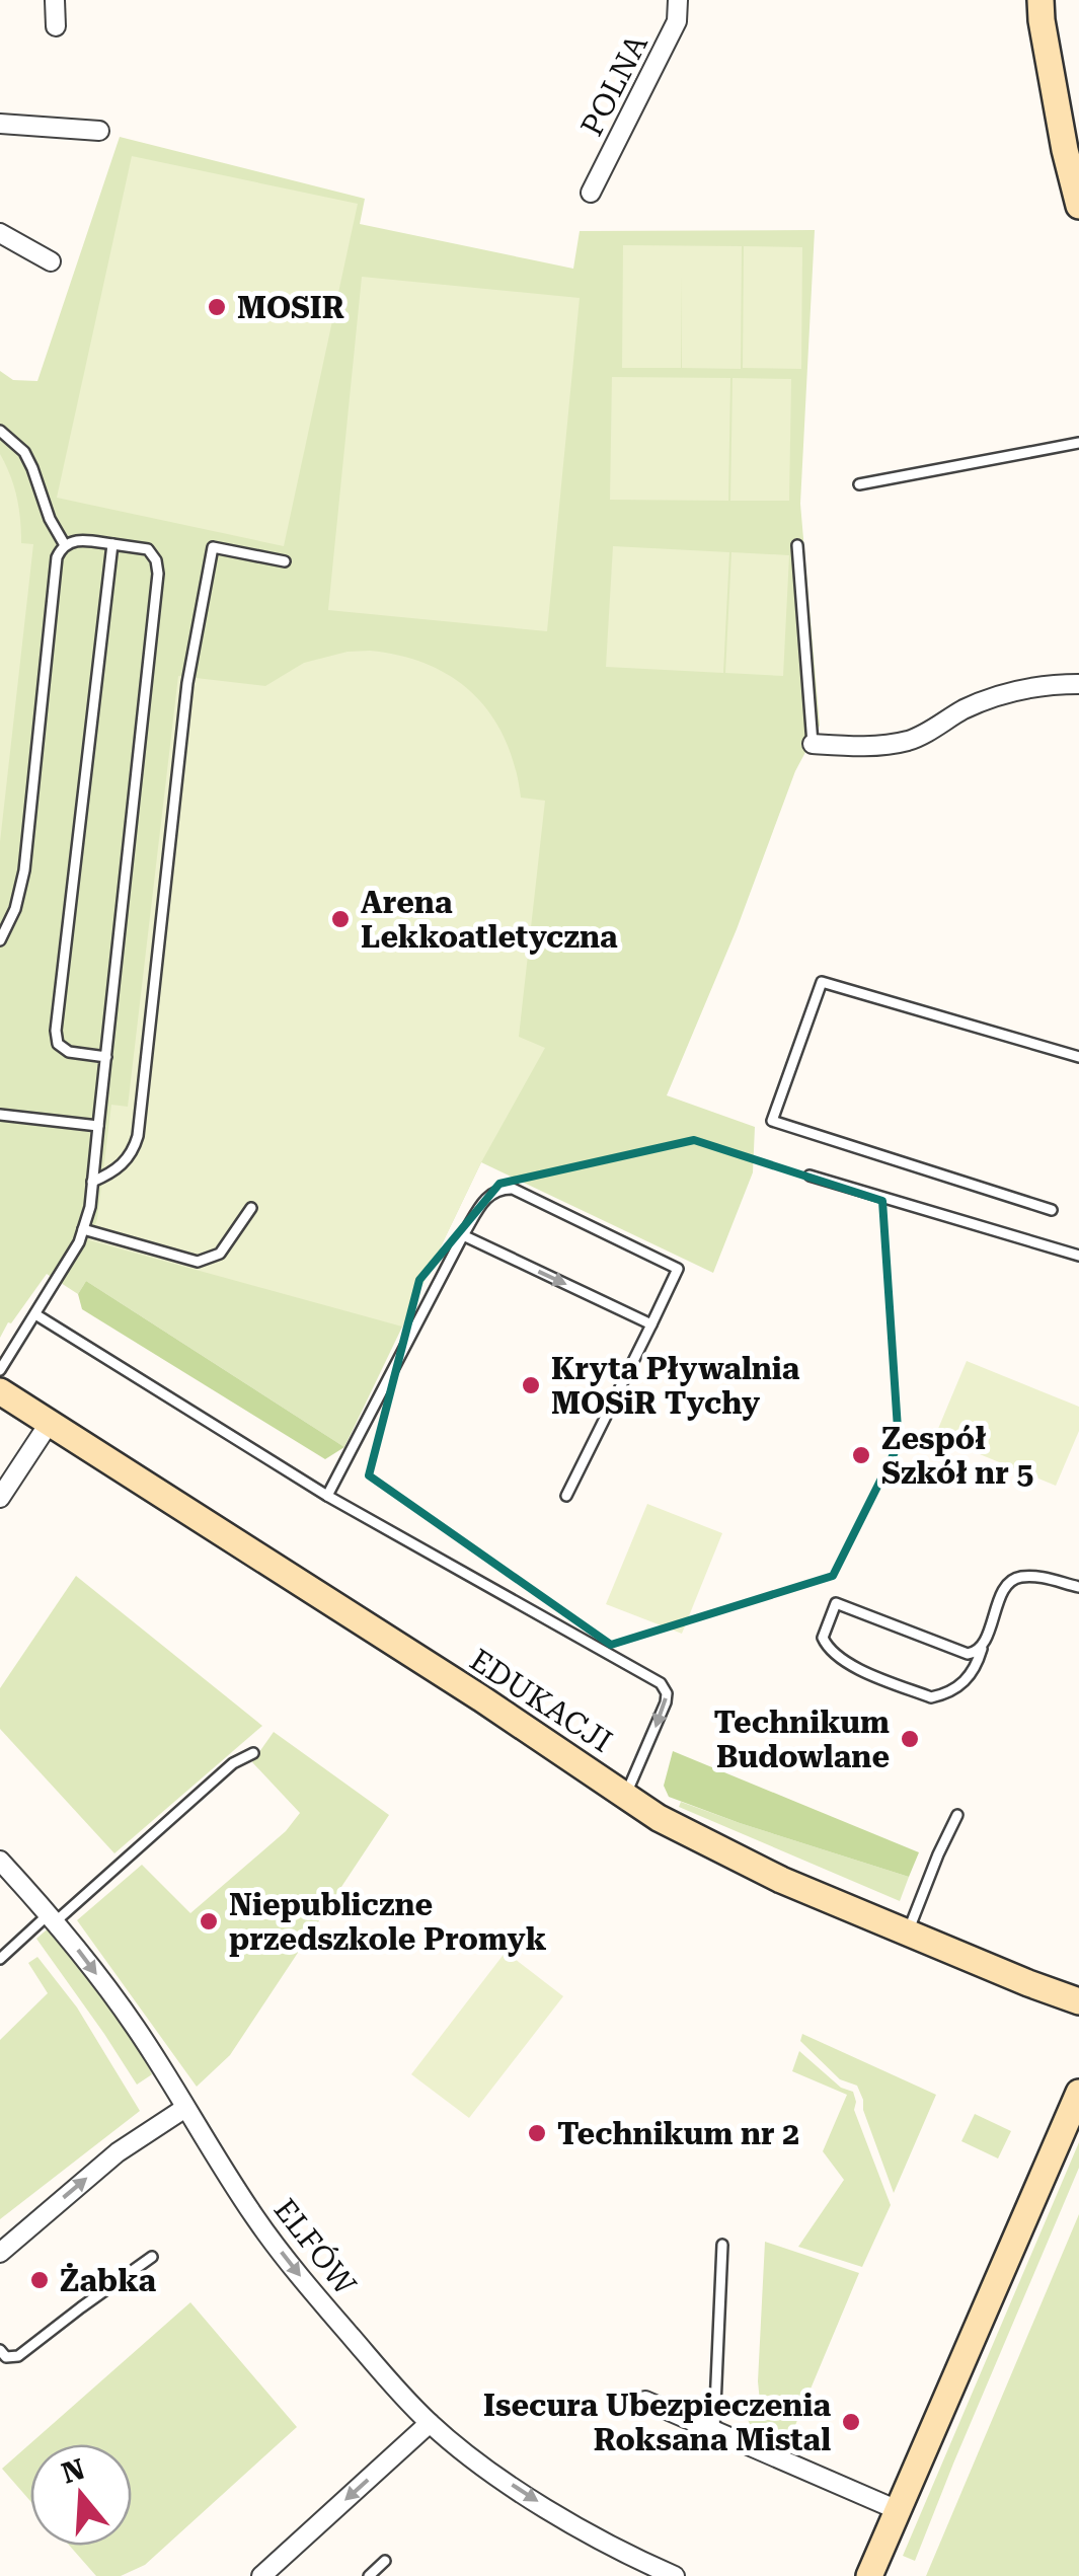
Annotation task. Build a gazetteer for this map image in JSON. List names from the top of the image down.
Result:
{
  "streets": {
    "street": ["POLNA", "EDUKACJI", "ELFÓW"]
  },
  "one_way": ["ELFÓW"],
  "places": [
    "MOSIR",
    "Arena Lekkoatletyczna",
    "Kryta Pływalnia MOSiR Tychy",
    "Zespół Szkół nr 5",
    "Technikum Budowlane",
    "Niepubliczne przedszkole Promyk",
    "Technikum nr 2",
    "Żabka",
    "Isecura Ubezpieczenia Roksana Mistal"
  ],
  "north": "top"
}
